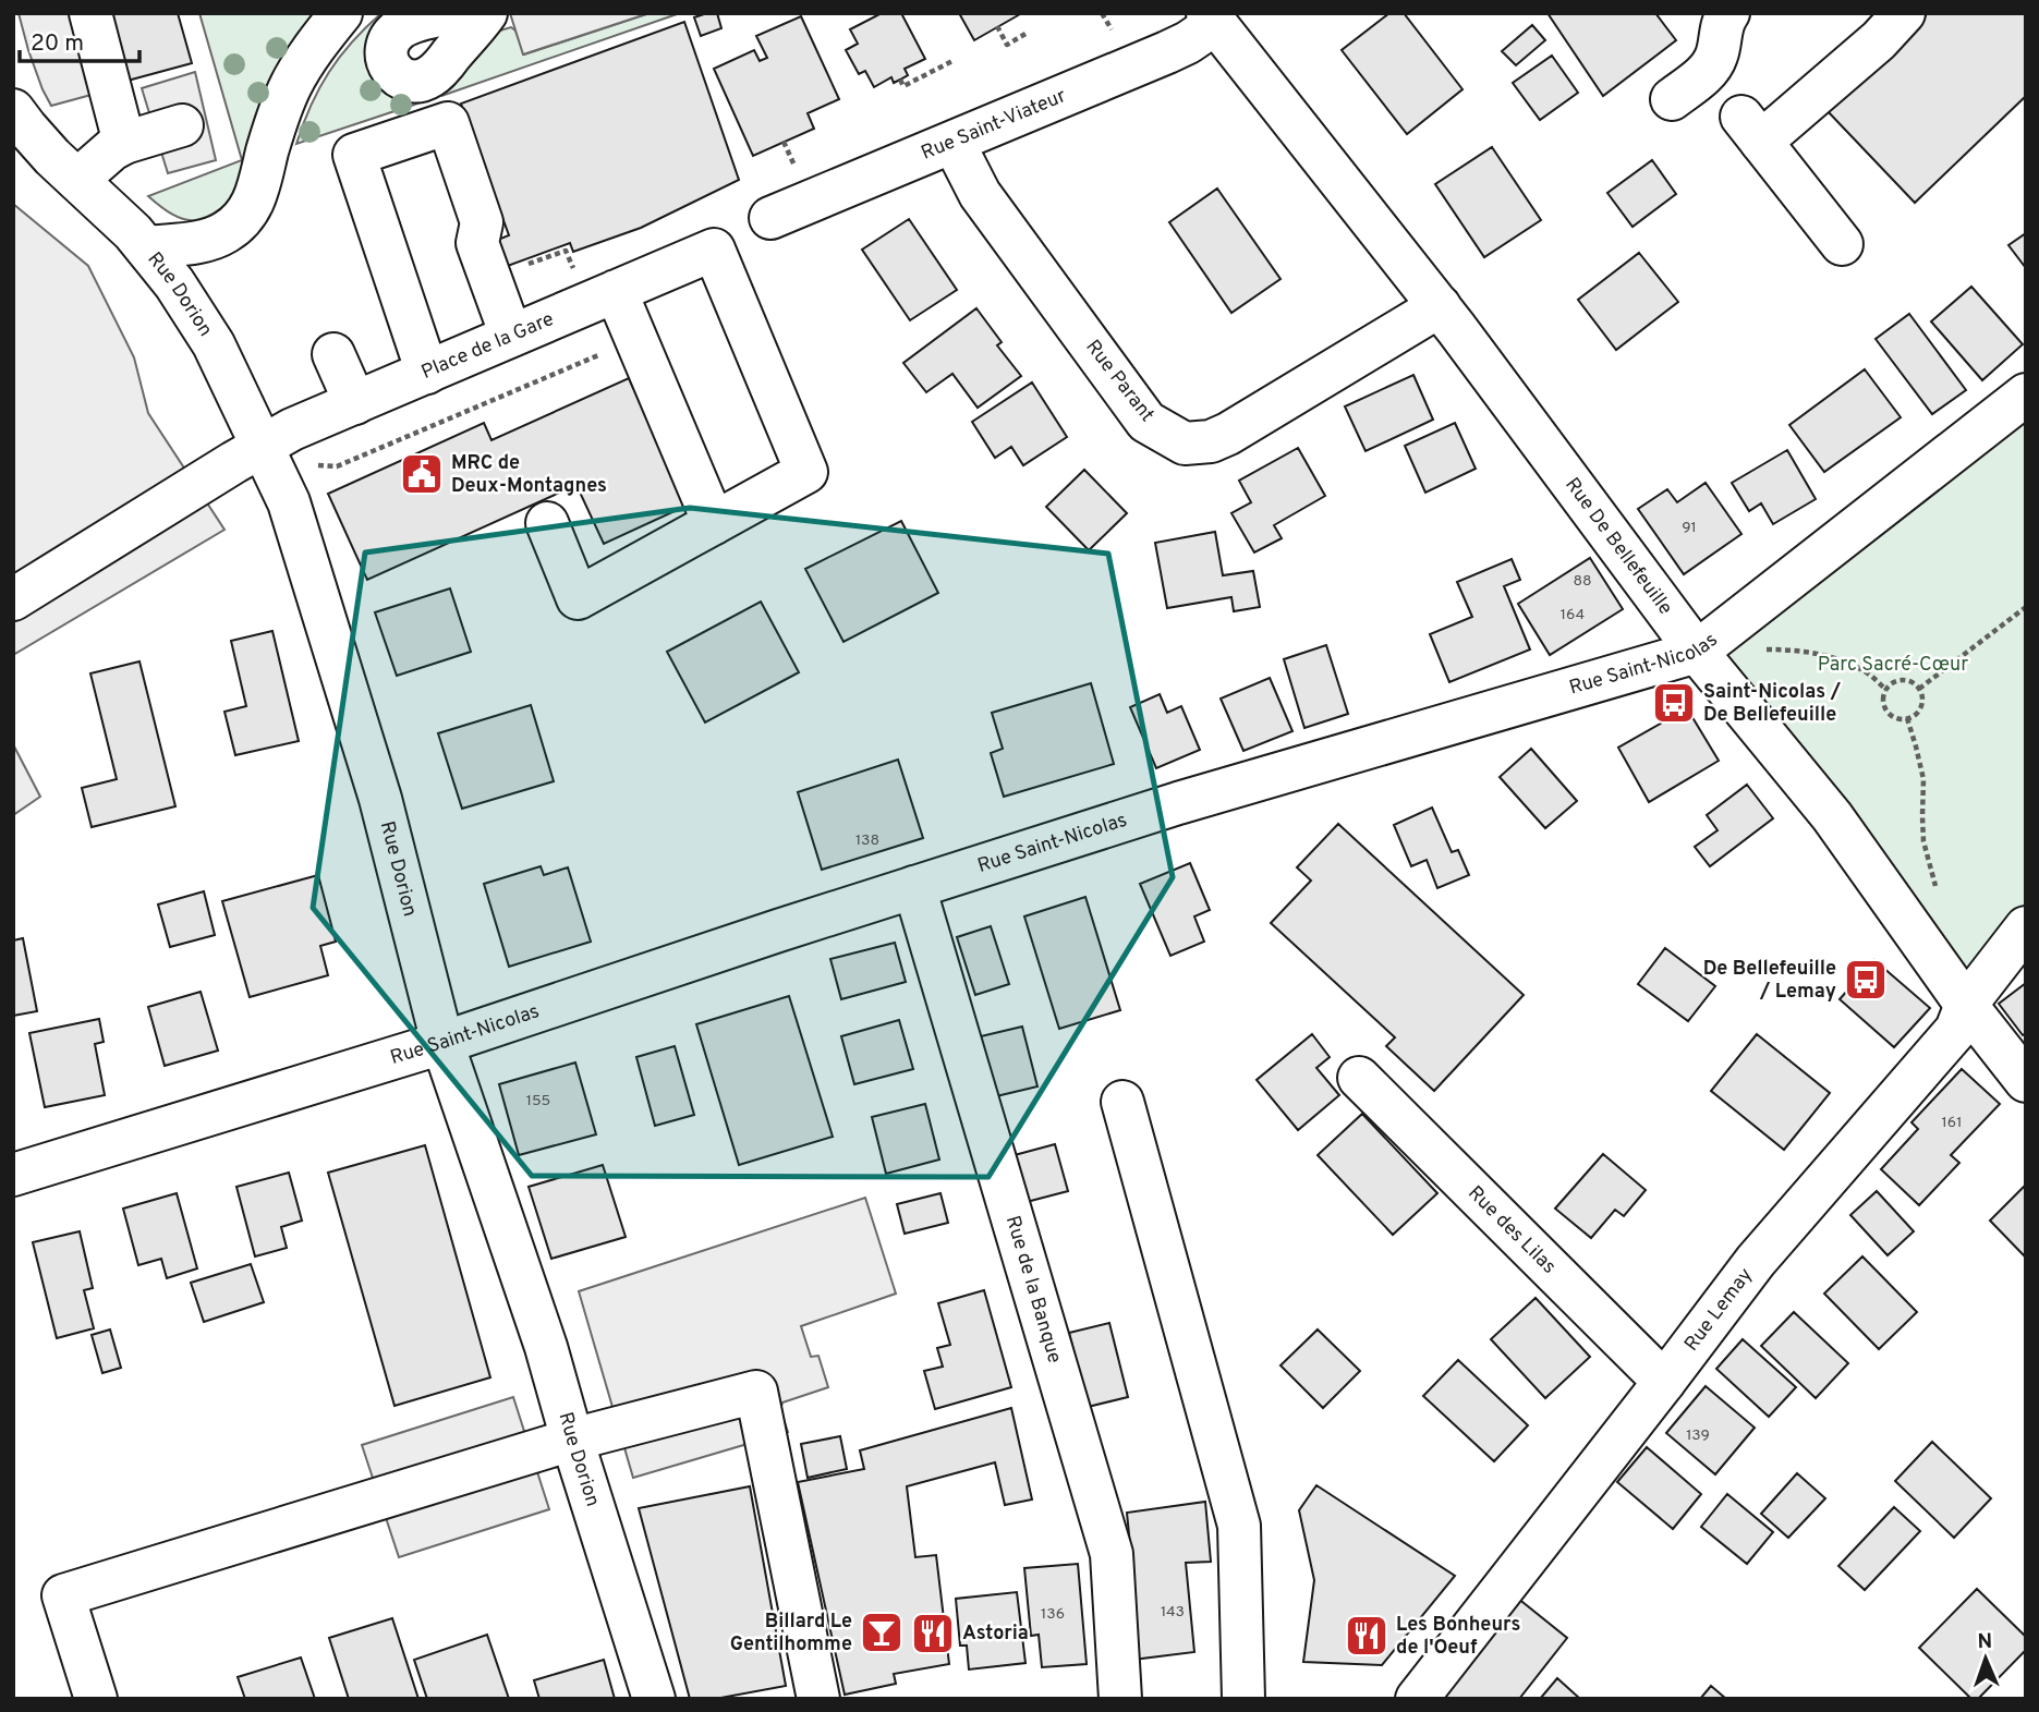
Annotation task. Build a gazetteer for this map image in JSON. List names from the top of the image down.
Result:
{
  "streets": {
    "street": [
      "Rue Saint-Viateur",
      "Rue Dorion",
      "Place de la Gare",
      "Rue Parant",
      "Rue De Bellefeuille",
      "Rue Saint-Nicolas",
      "Rue des Lilas",
      "Rue de la Banque",
      "Rue Lemay"
    ]
  },
  "crossings": [
    ["Rue Saint-Viateur", "Rue Parant"],
    ["Rue Saint-Viateur", "Rue De Bellefeuille"],
    ["Rue Dorion", "Place de la Gare"],
    ["Rue Dorion", "Rue Saint-Nicolas"],
    ["Rue Parant", "Rue De Bellefeuille"],
    ["Rue De Bellefeuille", "Rue Saint-Nicolas"],
    ["Rue De Bellefeuille", "Rue Lemay"],
    ["Rue Saint-Nicolas", "Rue de la Banque"],
    ["Rue des Lilas", "Rue Lemay"]
  ],
  "parks": ["Parc Sacré-Cœur"],
  "places": {
    "public building": ["MRC de Deux-Montagnes"],
    "bus stop": ["Saint-Nicolas / De Bellefeuille", "De Bellefeuille / Lemay"],
    "bar": ["Billard Le Gentilhomme"],
    "restaurant": ["Astoria", "Les Bonheurs de l'Oeuf"]
  },
  "house_numbers": [
    "91",
    "88",
    "164",
    "138",
    "155",
    "161",
    "139",
    "143",
    "136"
  ],
  "scale_bar": "20 m",
  "north": "top"
}
